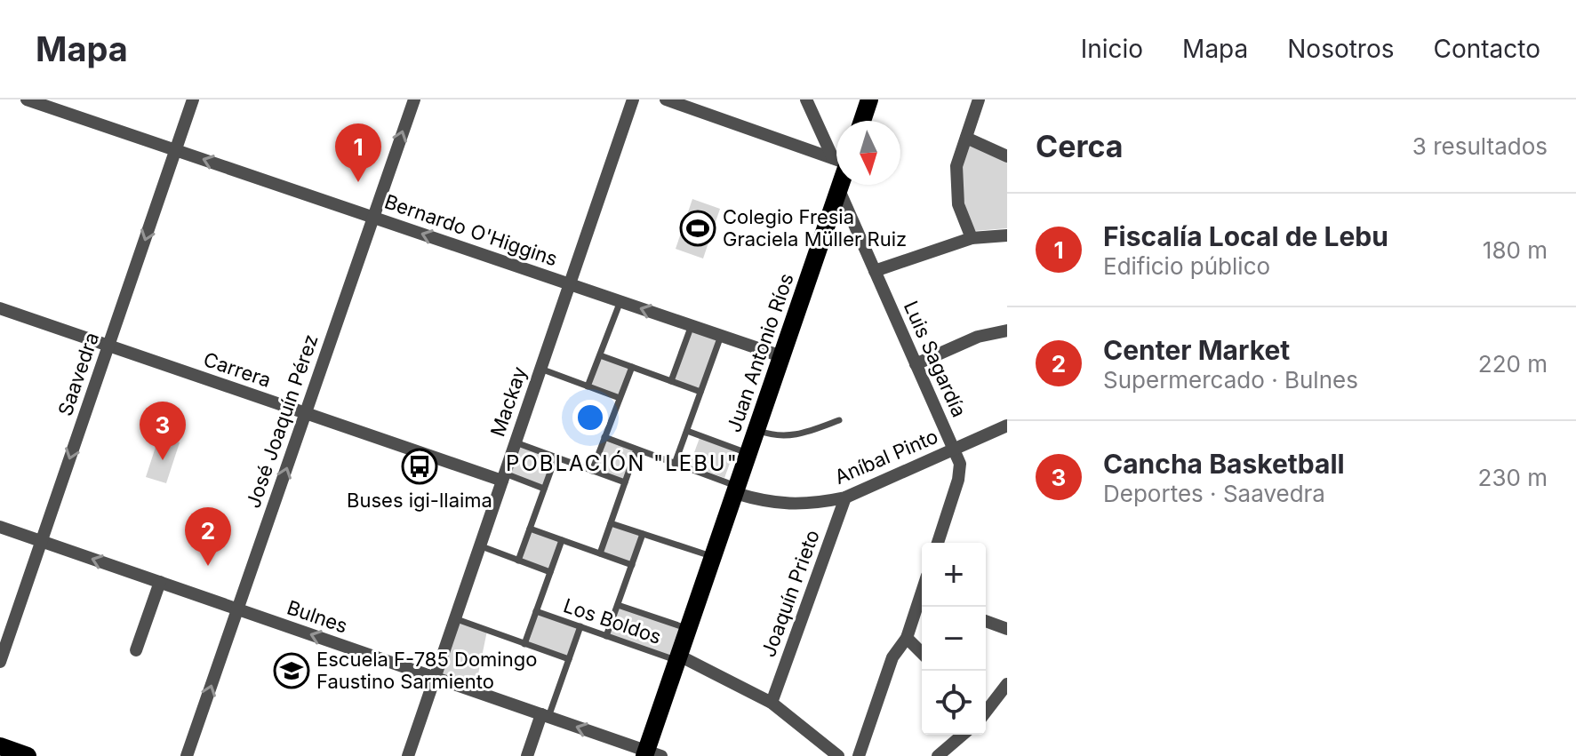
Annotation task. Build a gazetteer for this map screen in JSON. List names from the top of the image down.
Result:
{
  "streets": {
    "main road": ["Juan Antonio Ríos"],
    "street": [
      "Bernardo O'Higgins",
      "Luis Sagardía",
      "Carrera",
      "Saavedra",
      "Mackay",
      "José Joaquín Pérez",
      "Aníbal Pinto",
      "Joaquín Prieto",
      "Bulnes"
    ],
    "lane": ["Los Boldos"]
  },
  "crossings": [
    ["Bernardo O'Higgins", "Juan Antonio Ríos"],
    ["Bernardo O'Higgins", "Saavedra"],
    ["Bernardo O'Higgins", "Mackay"],
    ["Bernardo O'Higgins", "José Joaquín Pérez"],
    ["Juan Antonio Ríos", "Luis Sagardía"],
    ["Juan Antonio Ríos", "Aníbal Pinto"],
    ["Juan Antonio Ríos", "Bulnes"],
    ["Juan Antonio Ríos", "Los Boldos"],
    ["Luis Sagardía", "Aníbal Pinto"],
    ["Carrera", "Saavedra"],
    ["Carrera", "Mackay"],
    ["Carrera", "José Joaquín Pérez"],
    ["Saavedra", "Bulnes"],
    ["Mackay", "Bulnes"],
    ["José Joaquín Pérez", "Bulnes"],
    ["Aníbal Pinto", "Joaquín Prieto"]
  ],
  "one_way": [
    "Bernardo O'Higgins",
    "Saavedra",
    "José Joaquín Pérez",
    "Bulnes"
  ],
  "districts": ["POBLACIÓN \"LEBU\""],
  "places": {
    "sports": ["Colegio Fresia Graciela Müller Ruiz"],
    "bus stop": ["Buses igi-llaima"],
    "school or university": ["Escuela F-785 Domingo Faustino Sarmiento"]
  },
  "north": "bottom",
  "page": {
    "header": "Mapa",
    "nav": [
      "Inicio",
      "Mapa",
      "Nosotros",
      "Contacto"
    ],
    "heading": ["Cerca", "3 resultados"],
    "pins": ["1", "3", "2"],
    "list": [
      {
        "mark": "1",
        "name": "Fiscalía Local de Lebu",
        "note": "Edificio público",
        "value": "180 m"
      },
      {
        "mark": "2",
        "name": "Center Market",
        "note": "Supermercado · Bulnes",
        "value": "220 m"
      },
      {
        "mark": "3",
        "name": "Cancha Basketball",
        "note": "Deportes · Saavedra",
        "value": "230 m"
      }
    ],
    "map_buttons": ["+", "−"]
  }
}
